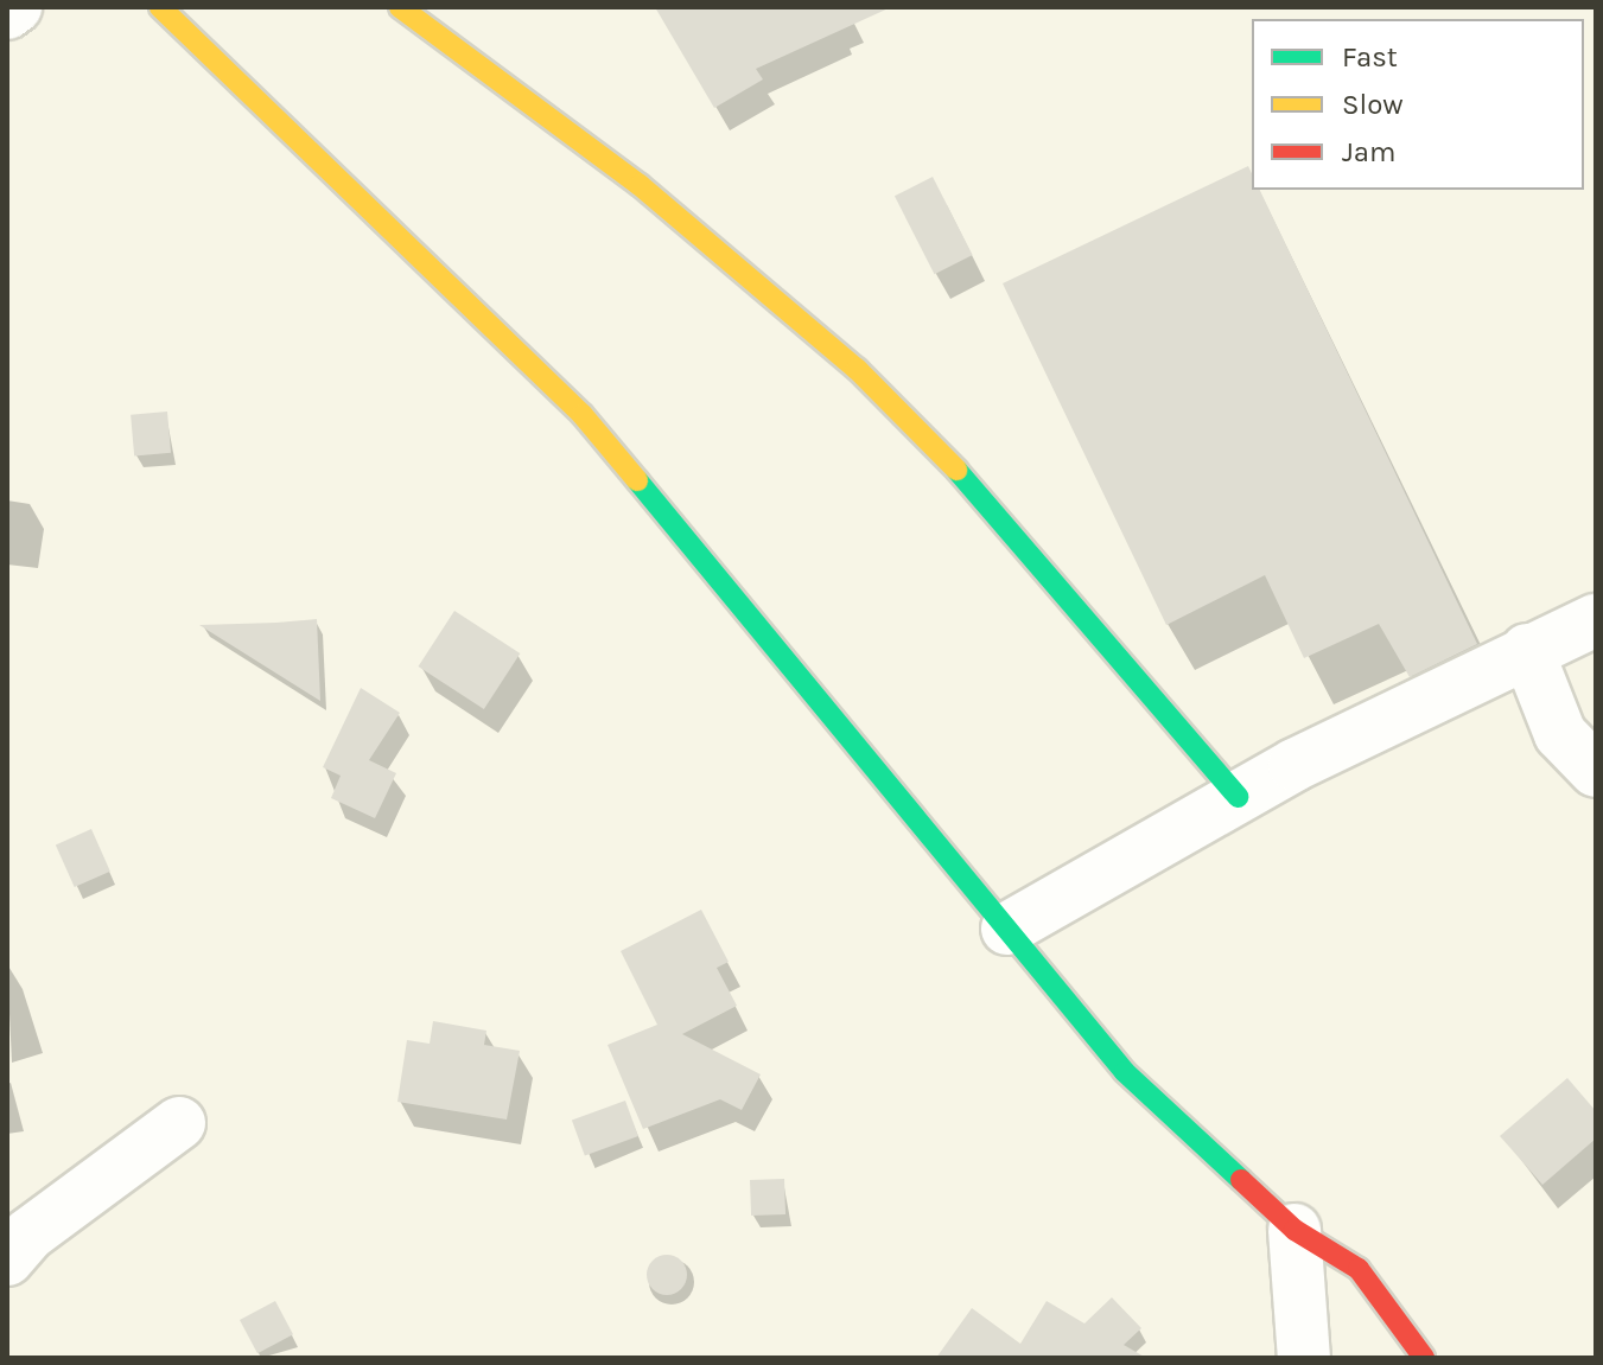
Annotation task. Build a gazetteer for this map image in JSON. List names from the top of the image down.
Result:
{
  "legend": ["Fast", "Slow", "Jam"]
}
